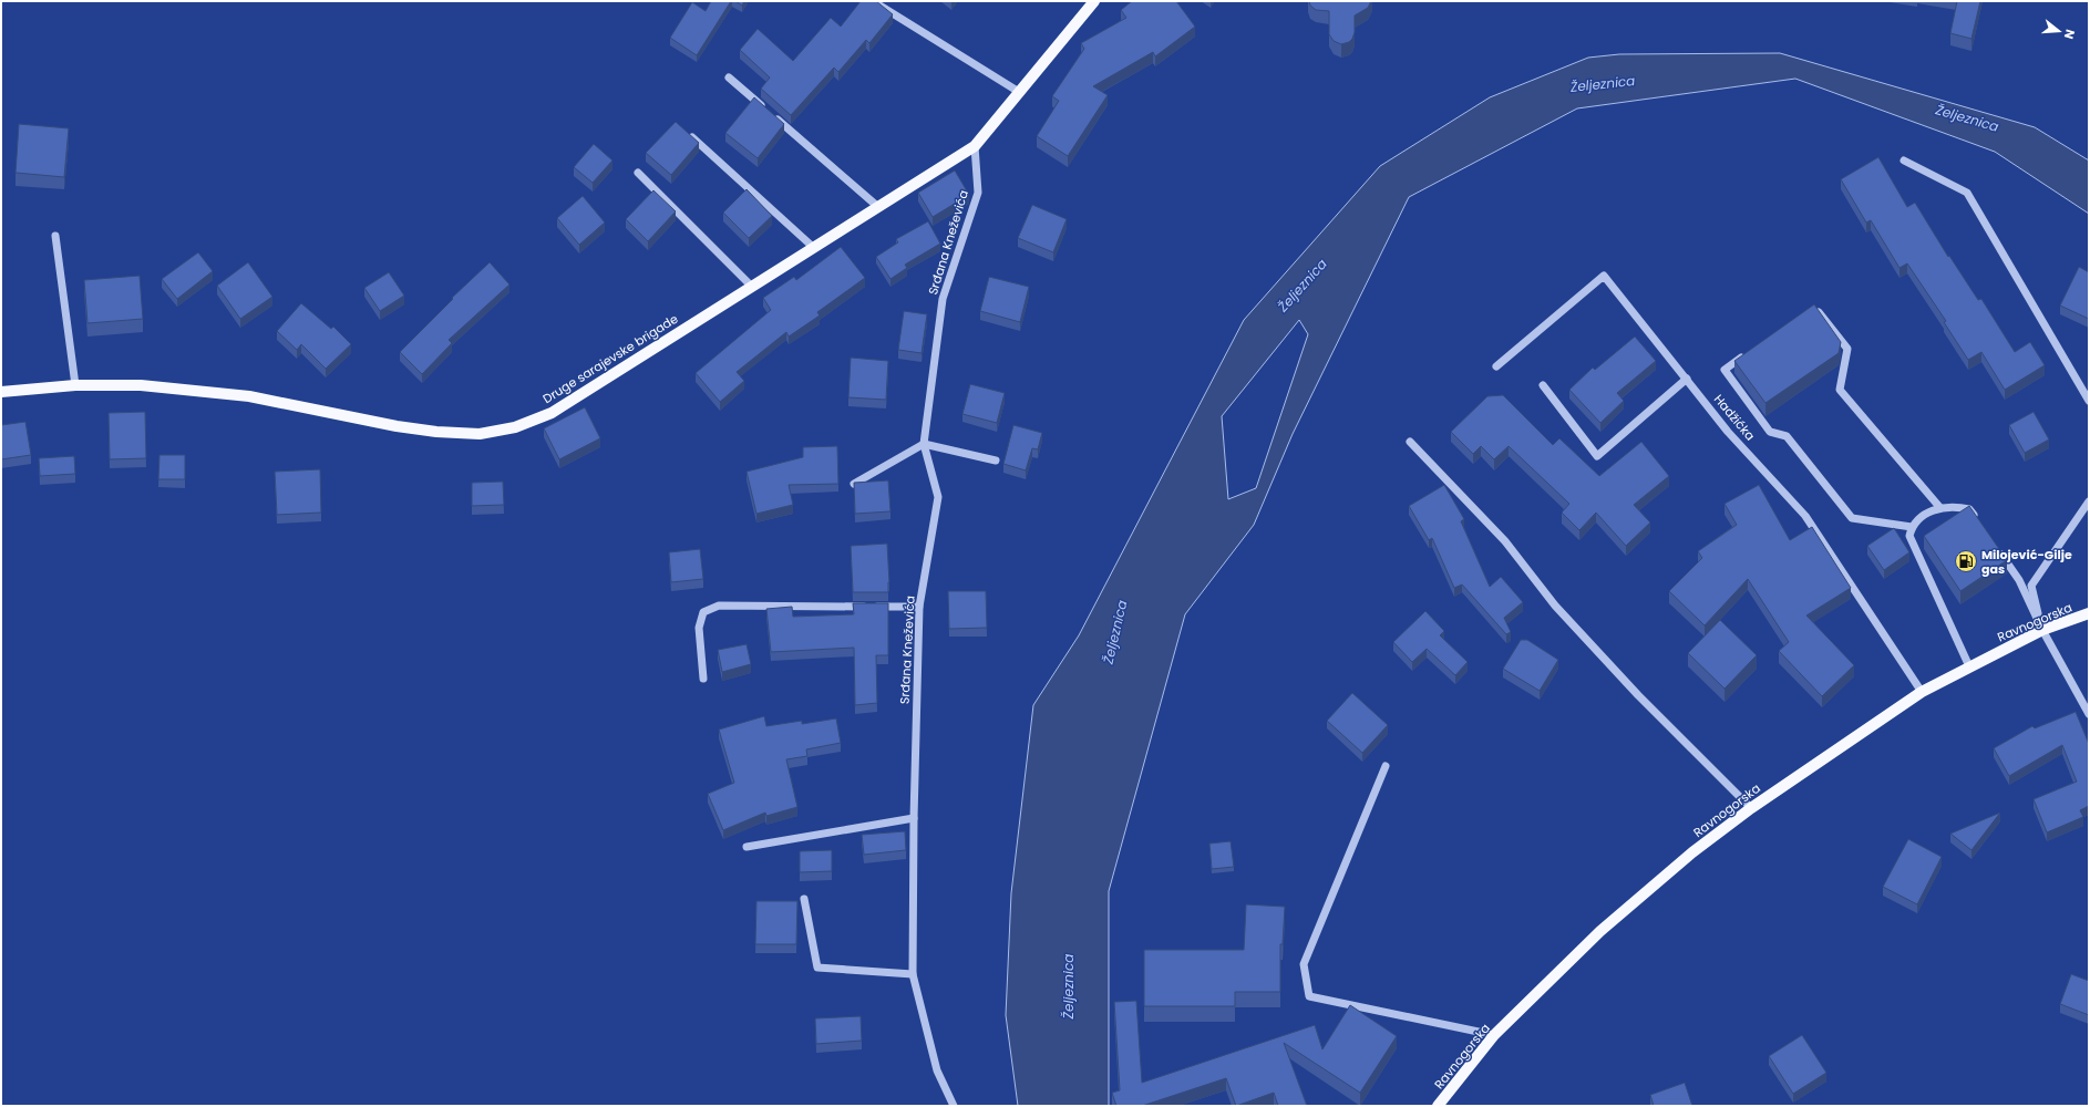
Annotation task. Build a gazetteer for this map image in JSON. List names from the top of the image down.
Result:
{
  "streets": {
    "main road": ["Druge sarajevske brigade", "Ravnogorska"],
    "street": ["Srđana Kneževića", "Hadžićka"]
  },
  "crossings": [
    ["Srđana Kneževića", "Druge sarajevske brigade"],
    ["Hadžićka", "Ravnogorska"]
  ],
  "water": ["Željeznica"],
  "places": {
    "fuel station": ["Milojević-Gilje gas"]
  },
  "north": "right"
}
